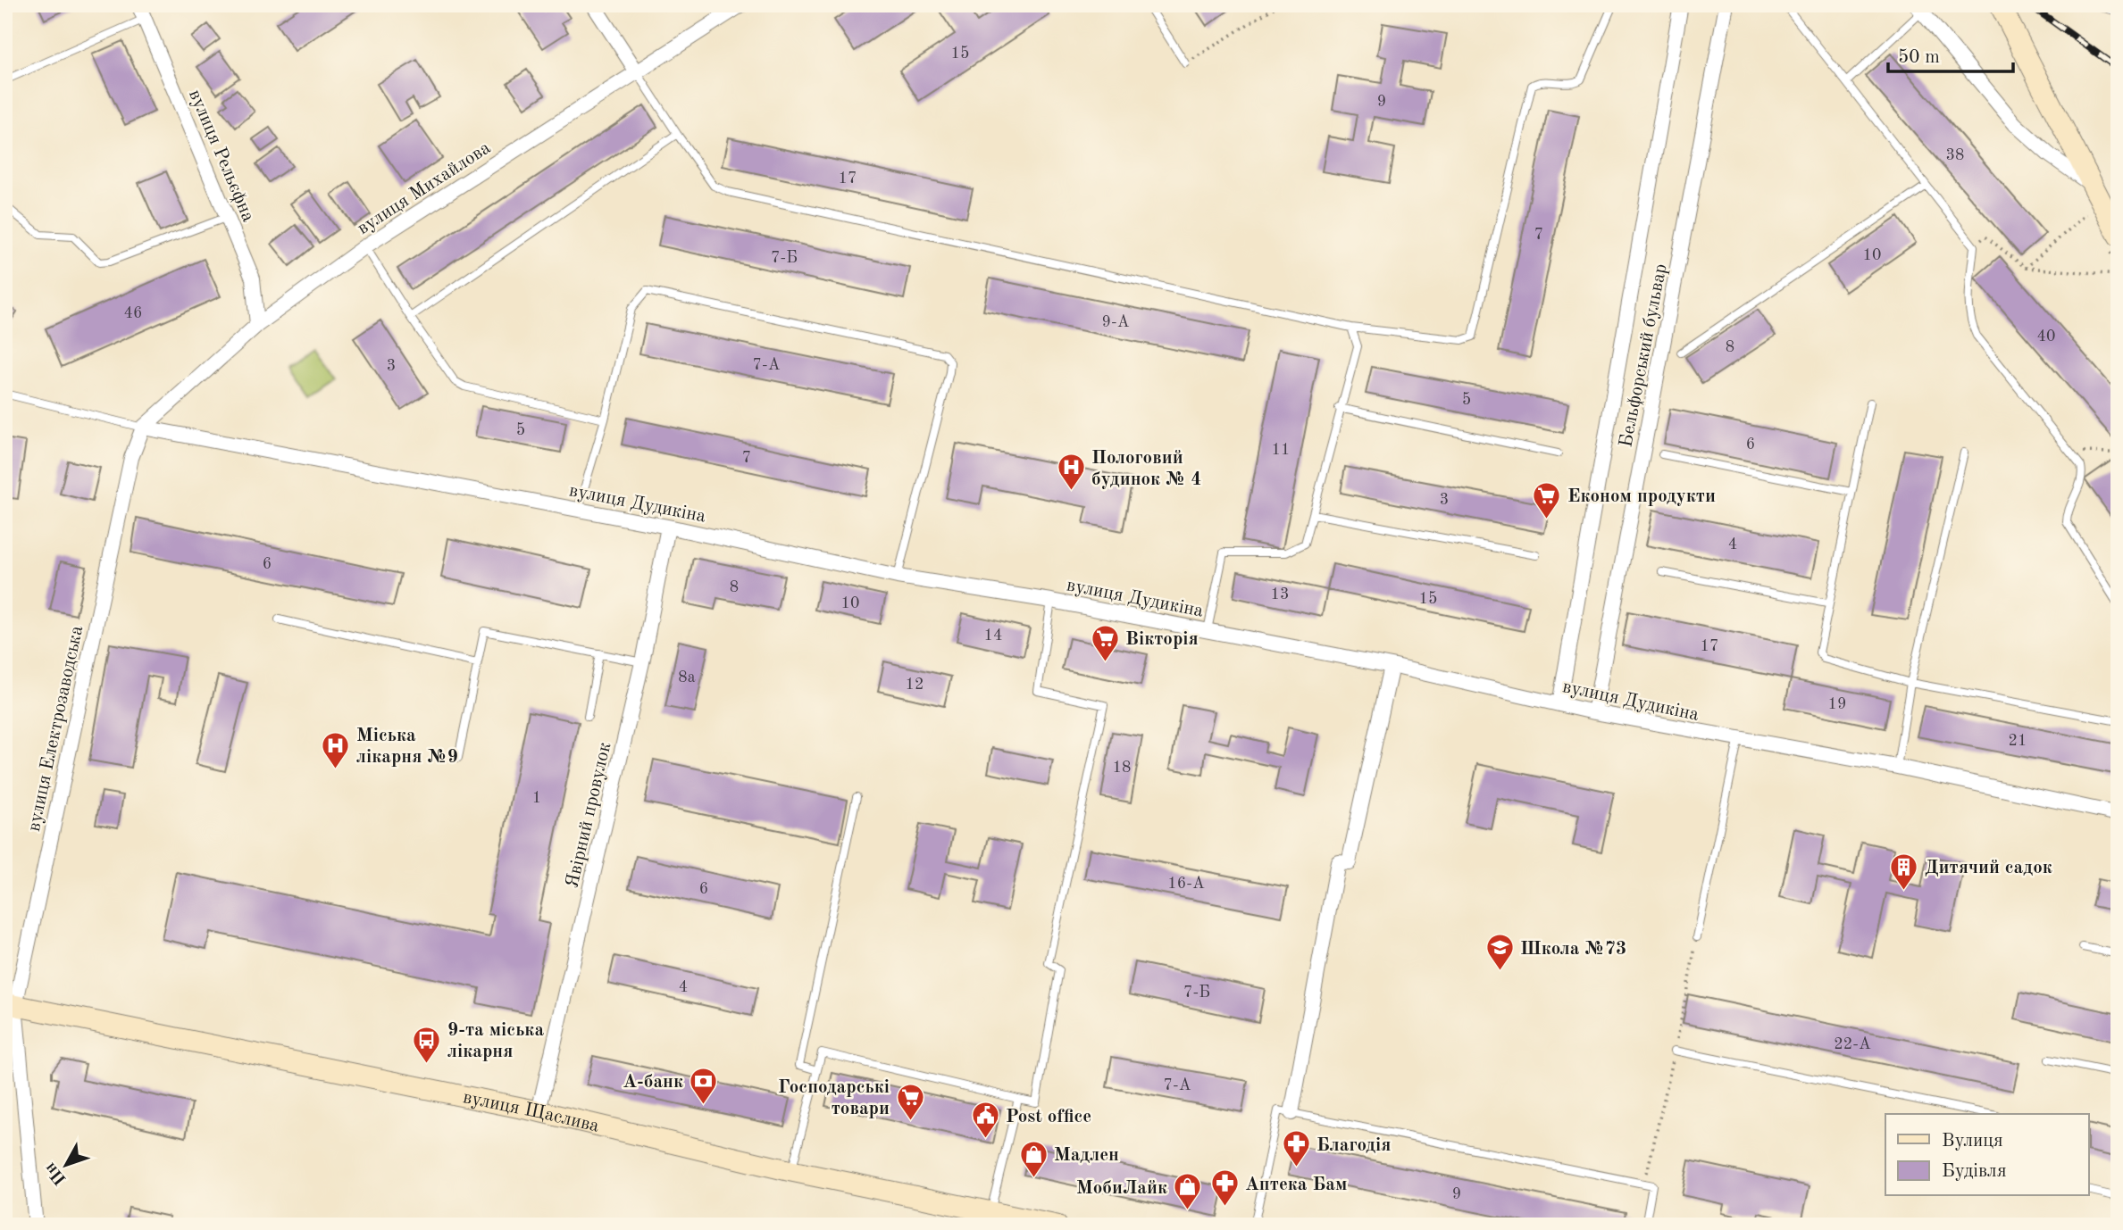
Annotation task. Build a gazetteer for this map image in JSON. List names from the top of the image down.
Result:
{
  "streets": {
    "street": [
      "вулиця Рельєфна",
      "вулиця Михайлова",
      "Бельфорський бульвар",
      "вулиця Дудикіна",
      "вулиця Електрозаводська",
      "Явірний провулок",
      "вулиця Щаслива"
    ]
  },
  "crossings": [
    ["вулиця Рельєфна", "вулиця Михайлова"],
    ["вулиця Михайлова", "вулиця Дудикіна"],
    ["вулиця Михайлова", "вулиця Електрозаводська"],
    ["Бельфорський бульвар", "вулиця Дудикіна"],
    ["вулиця Дудикіна", "вулиця Електрозаводська"],
    ["вулиця Дудикіна", "Явірний провулок"],
    ["вулиця Електрозаводська", "вулиця Щаслива"],
    ["Явірний провулок", "вулиця Щаслива"]
  ],
  "places": {
    "hospital": ["Пологовий будинок № 4", "Міська лікарня №9"],
    "supermarket": ["Економ продукти", "Вікторія", "Господарські товари"],
    "building": ["Дитячий садок"],
    "school or university": ["Школа №73"],
    "bus stop": ["9-та міська лікарня"],
    "bank": ["А-банк"],
    "public building": ["Post office"],
    "pharmacy": ["Благодія", "Аптека Бам"],
    "shop": ["Мадлен", "МобиЛайк"]
  },
  "house_numbers": [
    "15",
    "9",
    "38",
    "17",
    "7",
    "10",
    "7-Б",
    "46",
    "9-А",
    "40",
    "8",
    "7-А",
    "3",
    "5",
    "5",
    "6",
    "11",
    "7",
    "3",
    "4",
    "6",
    "8",
    "13",
    "15",
    "10",
    "14",
    "17",
    "8а",
    "12",
    "19",
    "21",
    "18",
    "1",
    "16-А",
    "6",
    "4",
    "7-Б",
    "22-А",
    "7-А",
    "9"
  ],
  "legend": ["Вулиця", "Будівля"],
  "scale_bar": "50 m",
  "north": "bottom left"
}
